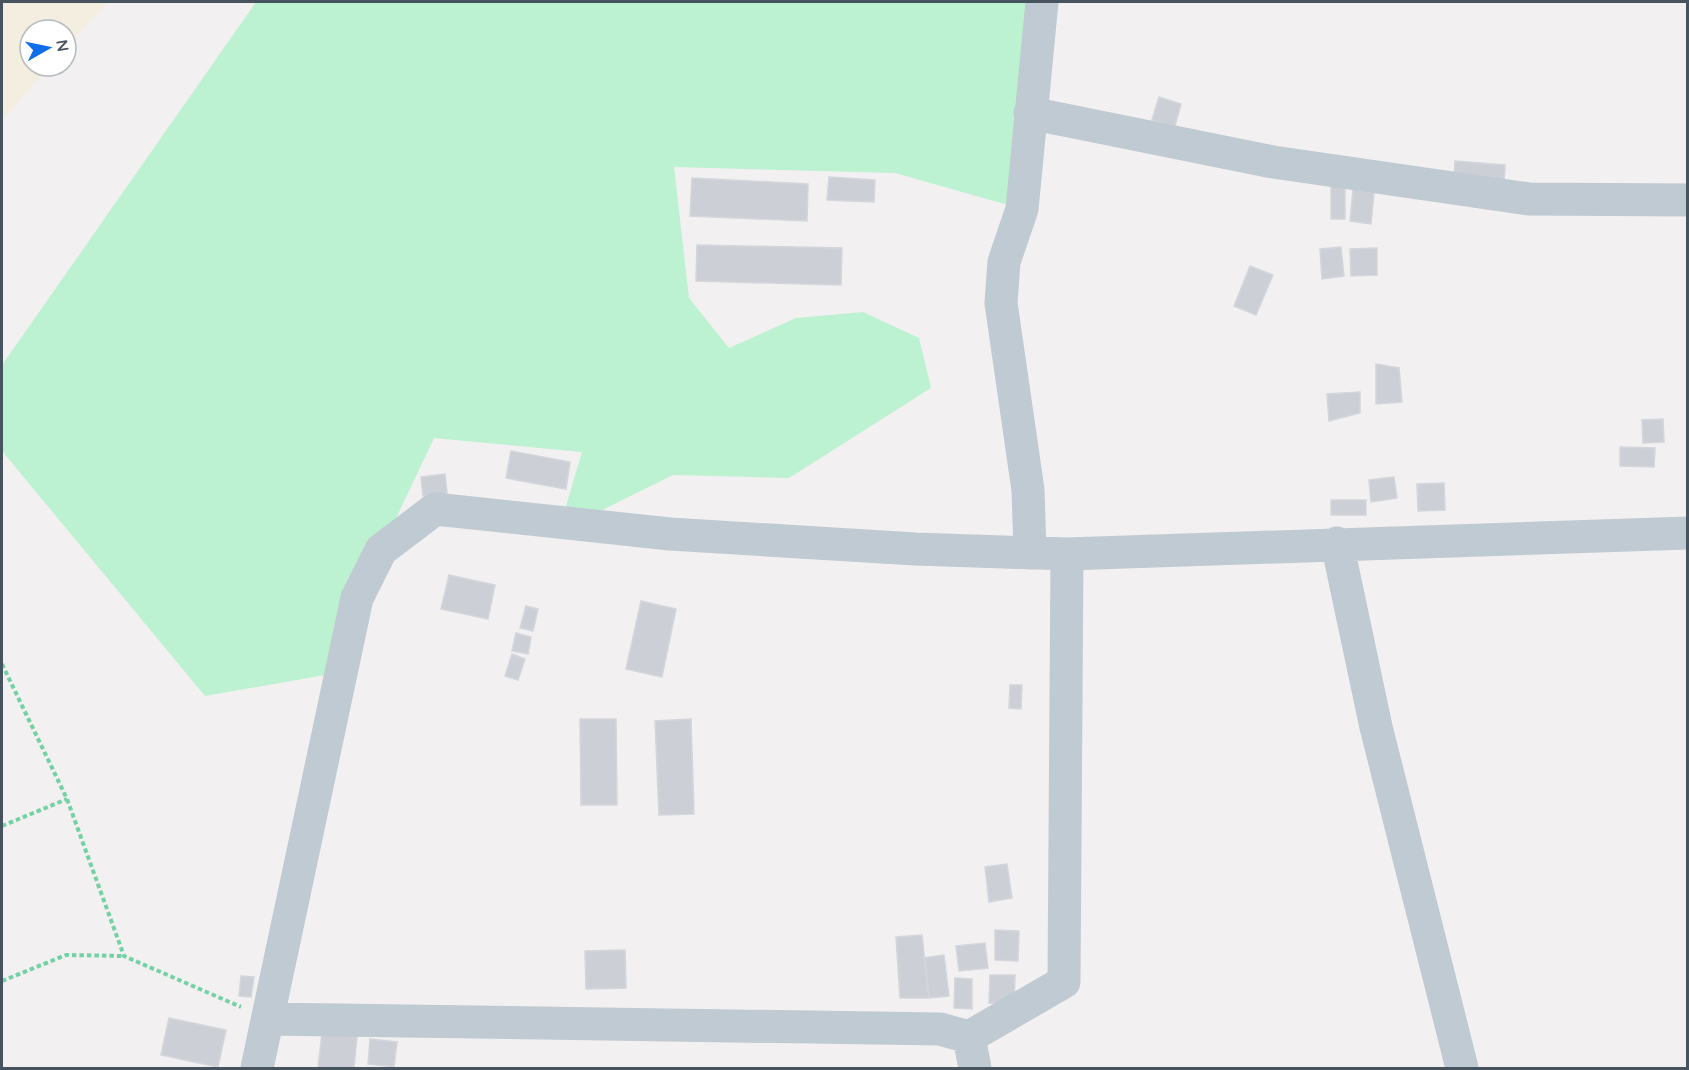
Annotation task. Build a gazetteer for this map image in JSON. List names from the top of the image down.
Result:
{
  "north": "right"
}
